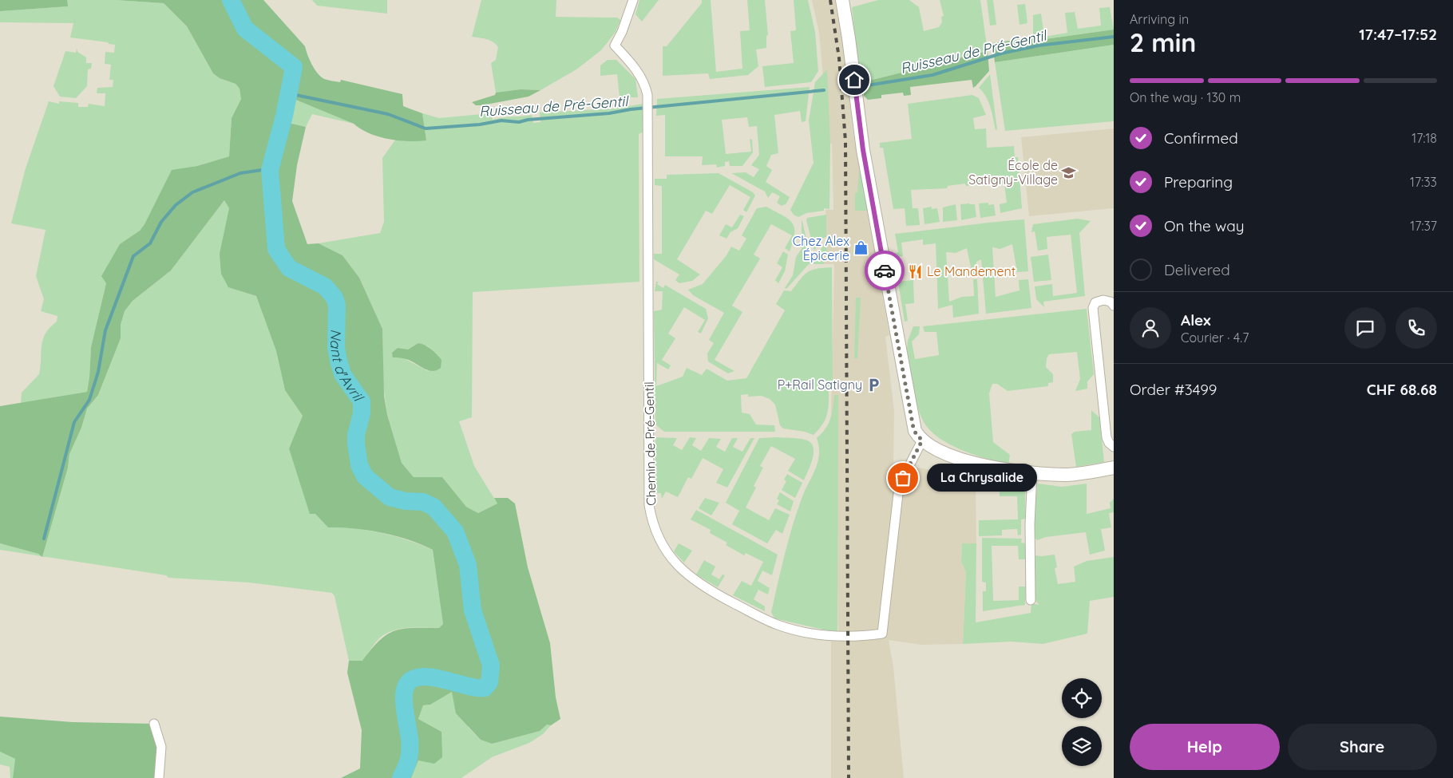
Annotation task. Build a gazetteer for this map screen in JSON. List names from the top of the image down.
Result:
{
  "streets": {
    "street": ["Chemin de Pré-Gentil"]
  },
  "water": ["Ruisseau de Pré-Gentil", "Nant d'Avril"],
  "places": {
    "school or university": ["École de Satigny-Village"],
    "shop": ["Chez Alex Épicerie"],
    "restaurant": ["Le Mandement"],
    "parking": ["P+Rail Satigny"],
    "other": ["La Chrysalide"]
  },
  "page": {
    "heading": ["2 min", "Arriving in", "17:47–17:52"],
    "panel": [
      "Alex",
      "Courier · 4.7",
      "Order #3499",
      "CHF 68.68"
    ],
    "bar": "On the way · 130 m",
    "list": [
      ["Confirmed", "17:18"],
      ["Preparing", "17:33"],
      ["On the way", "17:37"],
      "Delivered"
    ],
    "bubble": "La Chrysalide",
    "buttons": ["Help", "Share"]
  }
}
